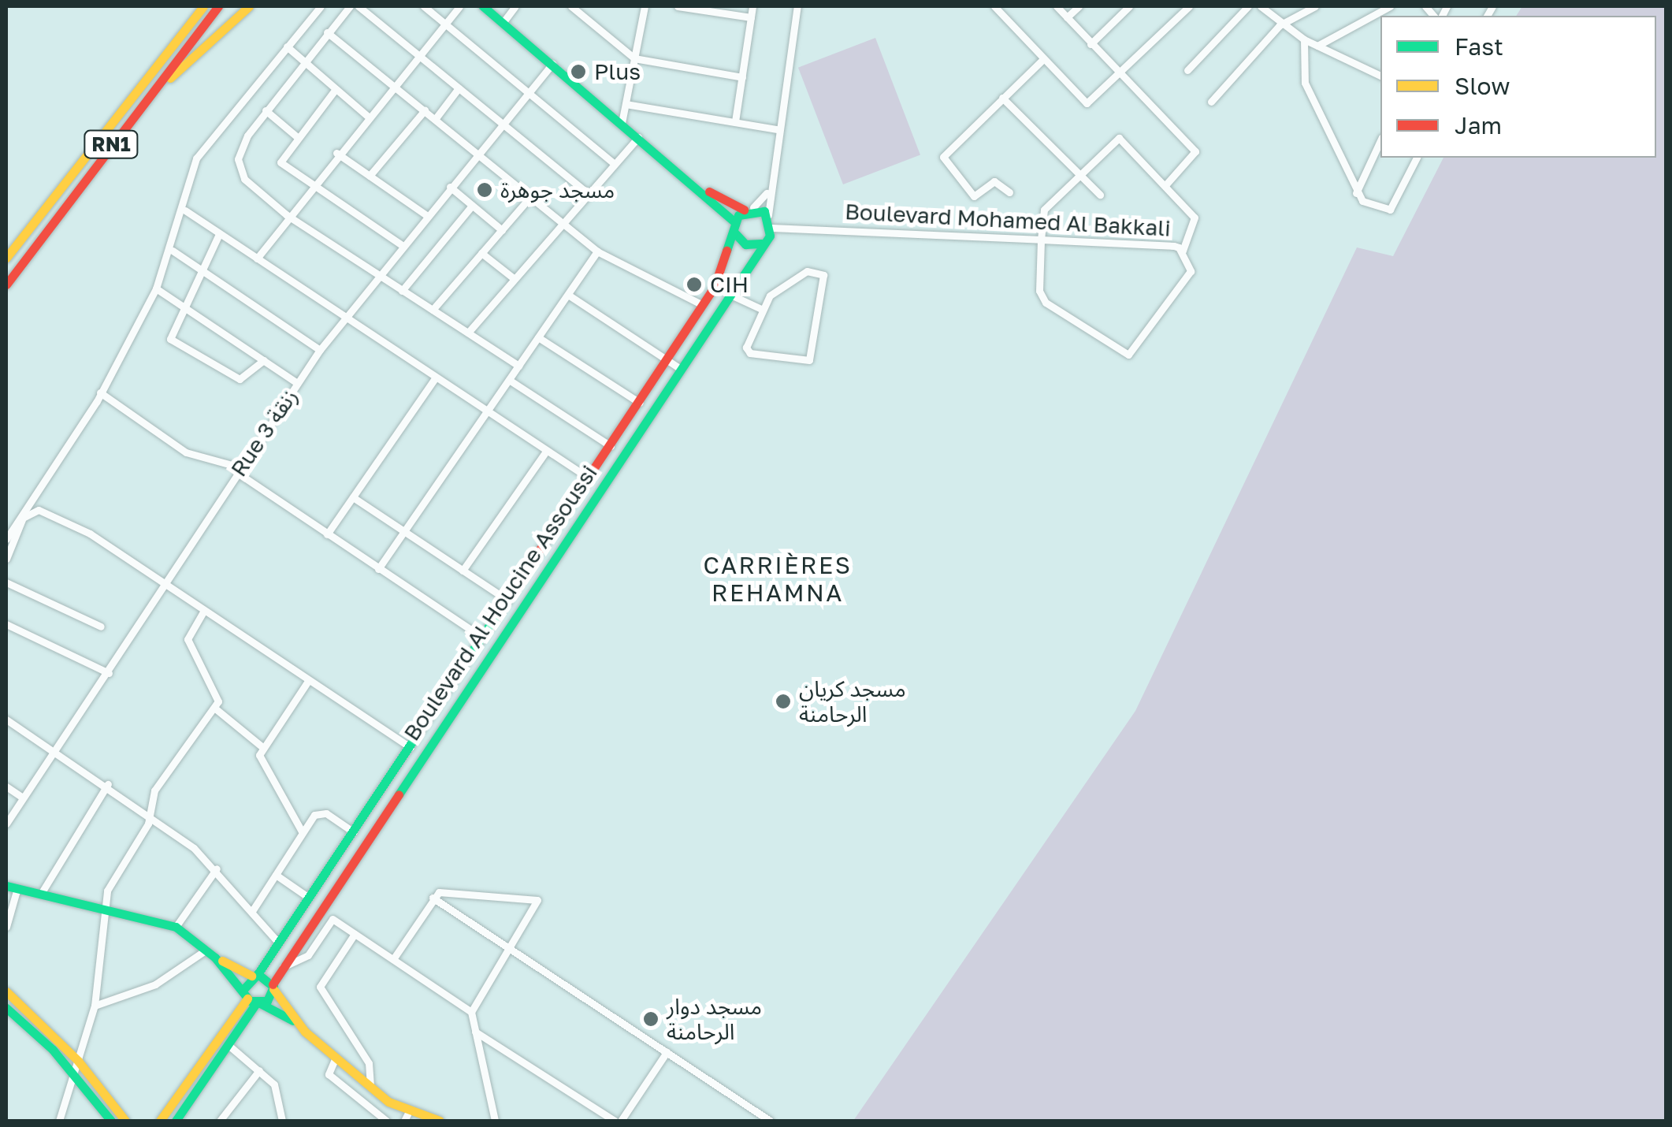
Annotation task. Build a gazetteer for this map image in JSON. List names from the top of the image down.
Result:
{
  "streets": {
    "main road": ["RN1", "Boulevard Al Houcine Assoussi"],
    "street": ["Boulevard Mohamed Al Bakkali", "Rue 3 زنقة"]
  },
  "crossings": [
    ["Boulevard Mohamed Al Bakkali", "Boulevard Al Houcine Assoussi"]
  ],
  "districts": ["CARRIÈRES REHAMNA"],
  "places": [
    "Plus",
    "مسجد جوهرة",
    "CIH",
    "مسجد كريان الرحامنة",
    "مسجد دوار الرحامنة"
  ],
  "legend": ["Fast", "Slow", "Jam"]
}
